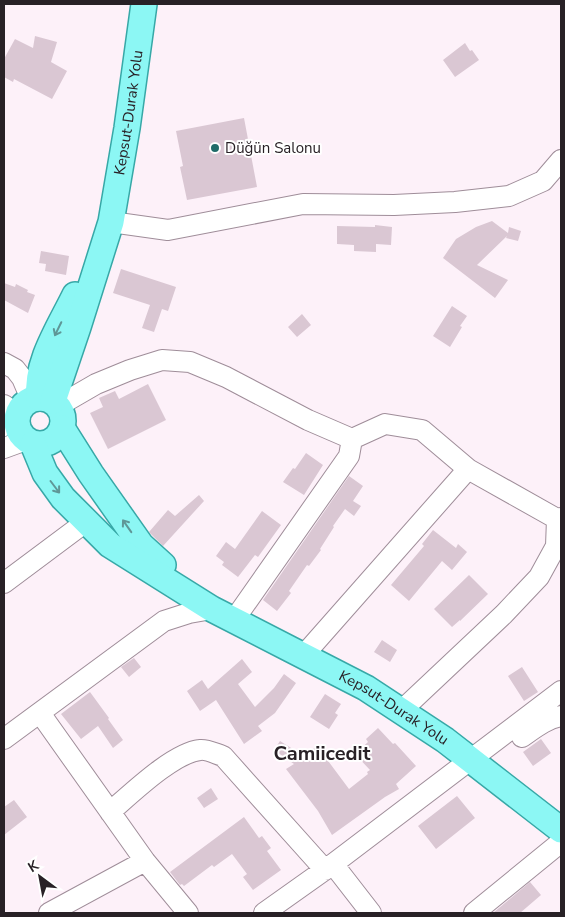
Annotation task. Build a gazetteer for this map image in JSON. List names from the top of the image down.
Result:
{
  "streets": {
    "main road": ["Kepsut-Durak Yolu"]
  },
  "districts": ["Camiicedit"],
  "places": ["Düğün Salonu"],
  "north": "top left"
}
